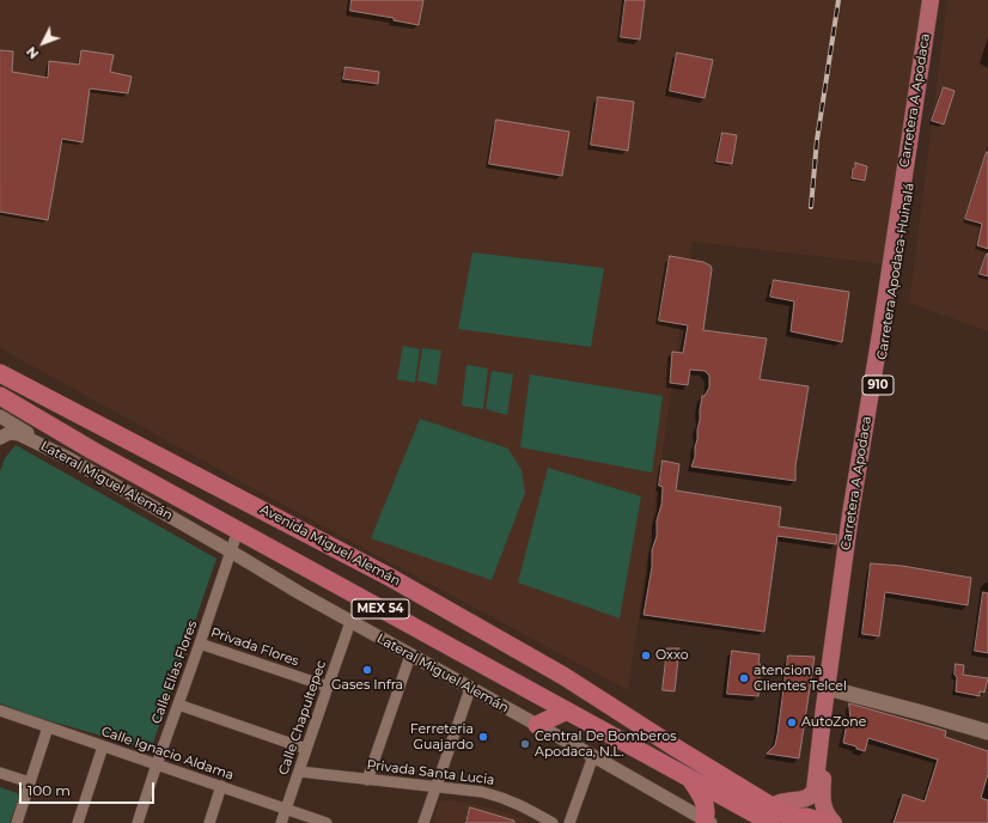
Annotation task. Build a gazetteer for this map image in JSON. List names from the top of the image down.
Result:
{
  "streets": {
    "highway": ["Avenida Miguel Alemán", "MEX 54"],
    "main road": ["Carretera A Apodaca", "Carretera Apodaca-Huinalá", "910"],
    "street": [
      "Lateral Miguel Alemán",
      "Privada Flores",
      "Calle Elías Flores",
      "Calle Chapultepec",
      "Calle Ignacio Aldama",
      "Privada Santa Lucia"
    ]
  },
  "crossings": [
    ["Carretera A Apodaca", "Carretera Apodaca-Huinalá"],
    ["Carretera A Apodaca", "910"],
    ["Carretera Apodaca-Huinalá", "910"],
    ["910", "Avenida Miguel Alemán"],
    ["Lateral Miguel Alemán", "Calle Elías Flores"],
    ["Lateral Miguel Alemán", "Calle Chapultepec"],
    ["Avenida Miguel Alemán", "Calle Elías Flores"],
    ["Privada Flores", "Calle Elías Flores"],
    ["Privada Flores", "Calle Chapultepec"],
    ["Calle Elías Flores", "Calle Ignacio Aldama"],
    ["Calle Chapultepec", "Calle Ignacio Aldama"],
    ["Calle Chapultepec", "Privada Santa Lucia"]
  ],
  "places": [
    "Oxxo",
    "Gases Infra",
    "atencion a Clientes Telcel",
    "AutoZone",
    "Ferreteria Guajardo",
    "Central De Bomberos Apodaca, N.L."
  ],
  "scale_bar": "100 m",
  "north": "bottom left"
}
